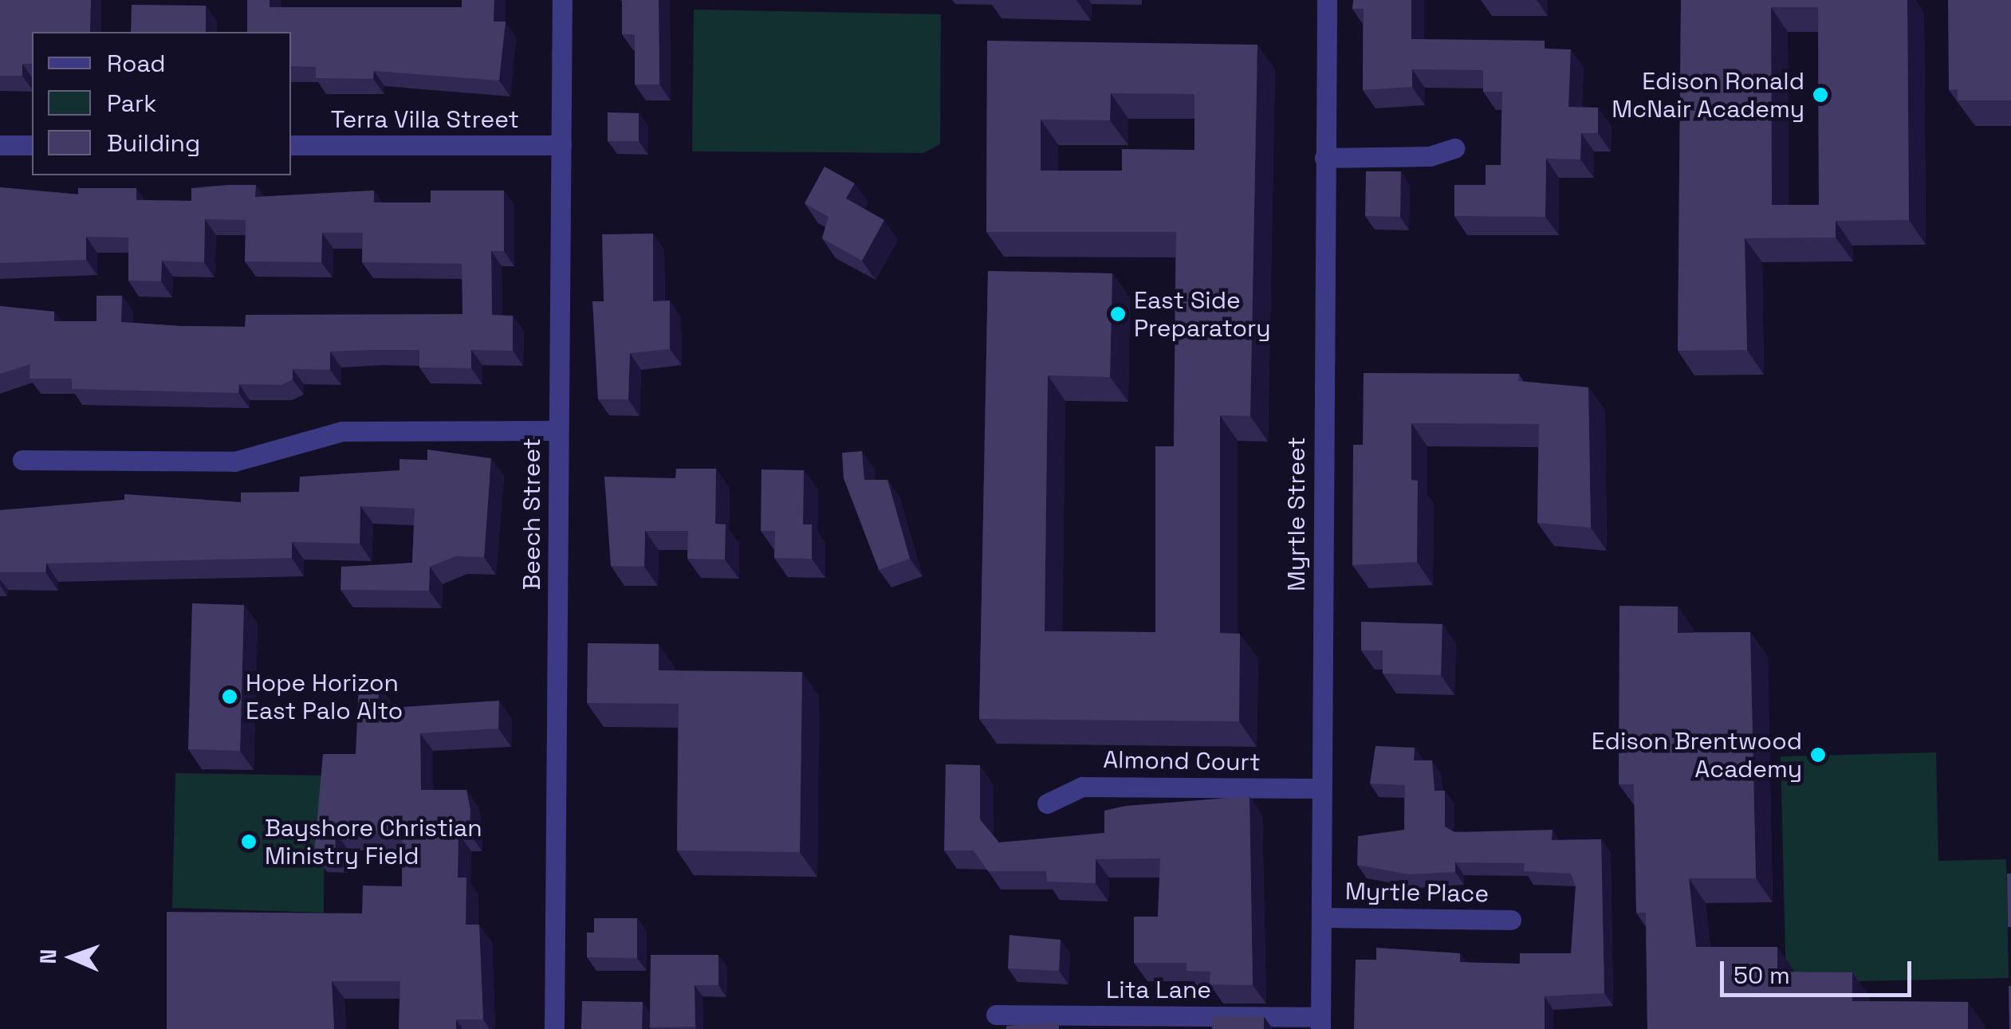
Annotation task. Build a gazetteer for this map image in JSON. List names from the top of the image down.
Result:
{
  "streets": {
    "street": [
      "Terra Villa Street",
      "Beech Street",
      "Myrtle Street",
      "Almond Court",
      "Myrtle Place",
      "Lita Lane"
    ]
  },
  "crossings": [
    ["Terra Villa Street", "Beech Street"],
    ["Myrtle Street", "Almond Court"],
    ["Myrtle Street", "Myrtle Place"],
    ["Myrtle Street", "Lita Lane"]
  ],
  "places": [
    "Edison Ronald McNair Academy",
    "East Side Preparatory",
    "Hope Horizon East Palo Alto",
    "Edison Brentwood Academy",
    "Bayshore Christian Ministry Field"
  ],
  "legend": ["Road", "Park", "Building"],
  "scale_bar": "50 m",
  "north": "left"
}
